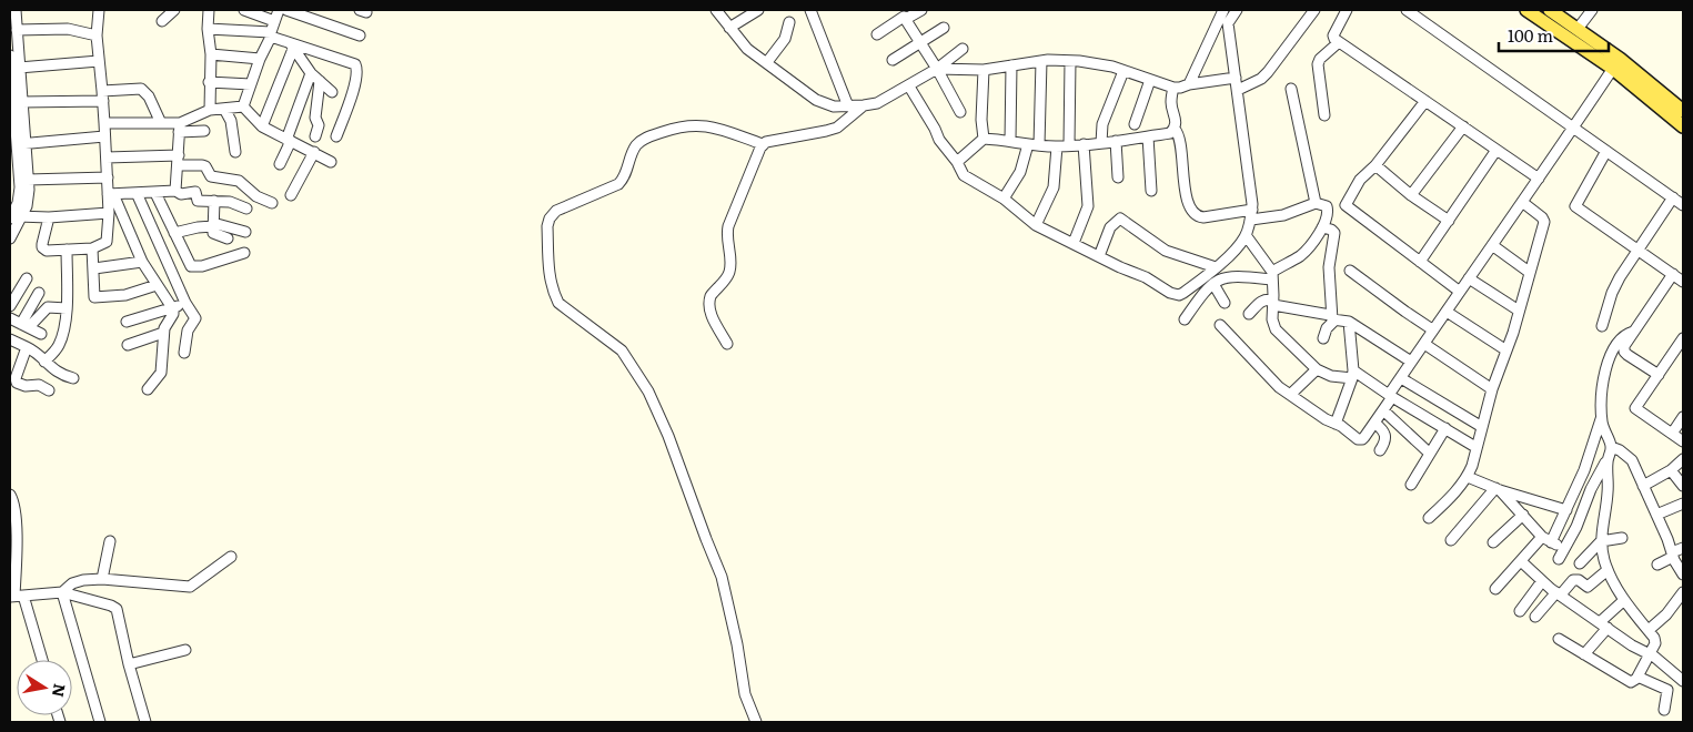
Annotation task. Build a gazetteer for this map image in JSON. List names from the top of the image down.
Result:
{
  "scale_bar": "100 m",
  "north": "right"
}
